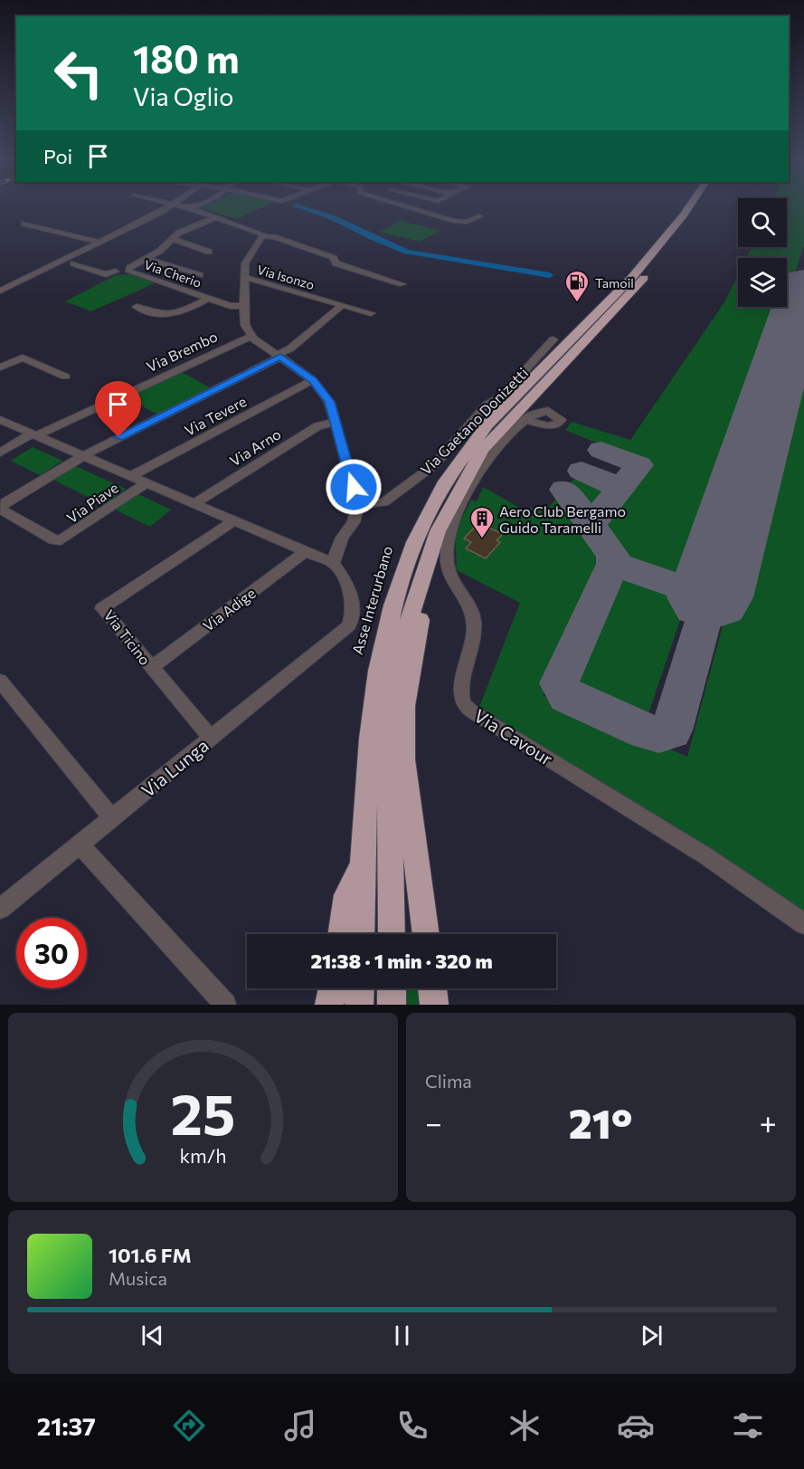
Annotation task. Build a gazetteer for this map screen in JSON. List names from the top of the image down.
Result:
{
  "streets": {
    "highway": ["Asse Interurbano"],
    "street": [
      "Via Cherio",
      "Via Isonzo",
      "Via Brembo",
      "Via Tevere",
      "Via Gaetano Donizetti",
      "Via Arno",
      "Via Piave",
      "Via Adige",
      "Via Ticino",
      "Via Cavour",
      "Via Lunga"
    ]
  },
  "crossings": [
    ["Via Brembo", "Via Piave"],
    ["Via Tevere", "Via Piave"],
    ["Via Arno", "Via Piave"],
    ["Via Piave", "Via Adige"],
    ["Via Piave", "Via Ticino"],
    ["Via Piave", "Via Lunga"],
    ["Via Adige", "Via Ticino"],
    ["Via Ticino", "Via Lunga"]
  ],
  "places": {
    "fuel station": ["Tamoil"],
    "building": ["Aero Club Bergamo Guido Taramelli"]
  },
  "page": {
    "turn": ["180 m", "Via Oglio"],
    "then": "Poi",
    "limit": "30",
    "trip": "21:38 · 1 min · 320 m",
    "tile": "Clima",
    "heat": ["−", "21°", "+"],
    "song": ["101.6 FM", "Musica"],
    "tabs": "21:37",
    "gauge": ["25", "km/h"]
  }
}
